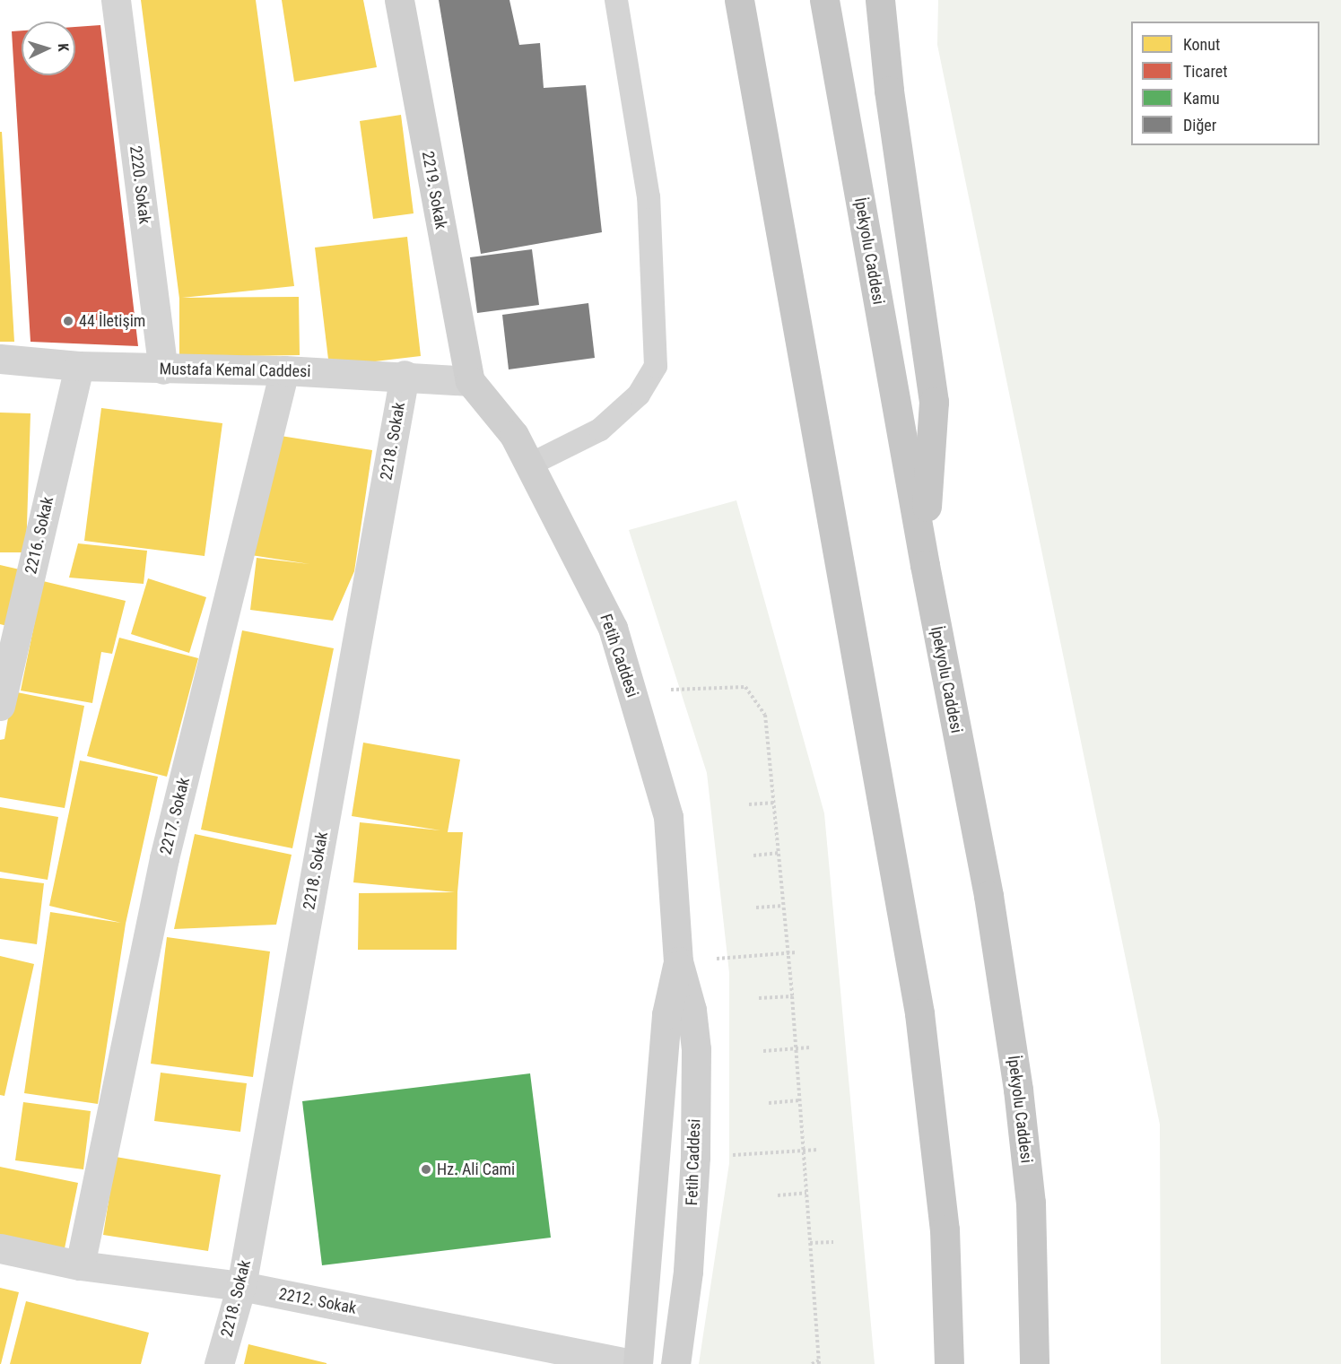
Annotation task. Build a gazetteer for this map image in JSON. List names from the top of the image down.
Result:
{
  "streets": {
    "highway": ["İpekyolu Caddesi"],
    "main road": ["2219. Sokak", "Fetih Caddesi"],
    "street": [
      "2220. Sokak",
      "Mustafa Kemal Caddesi",
      "2218. Sokak",
      "2216. Sokak",
      "2217. Sokak",
      "2212. Sokak"
    ]
  },
  "crossings": [
    ["2220. Sokak", "Mustafa Kemal Caddesi"],
    ["2219. Sokak", "Mustafa Kemal Caddesi"],
    ["2219. Sokak", "Fetih Caddesi"],
    ["Mustafa Kemal Caddesi", "2218. Sokak"],
    ["Mustafa Kemal Caddesi", "2216. Sokak"],
    ["Mustafa Kemal Caddesi", "Fetih Caddesi"],
    ["Mustafa Kemal Caddesi", "2217. Sokak"],
    ["2218. Sokak", "2212. Sokak"],
    ["2217. Sokak", "2212. Sokak"]
  ],
  "places": ["44 İletişim", "Hz. Ali Cami"],
  "legend": [
    "Konut",
    "Ticaret",
    "Kamu",
    "Diğer"
  ],
  "north": "right"
}
